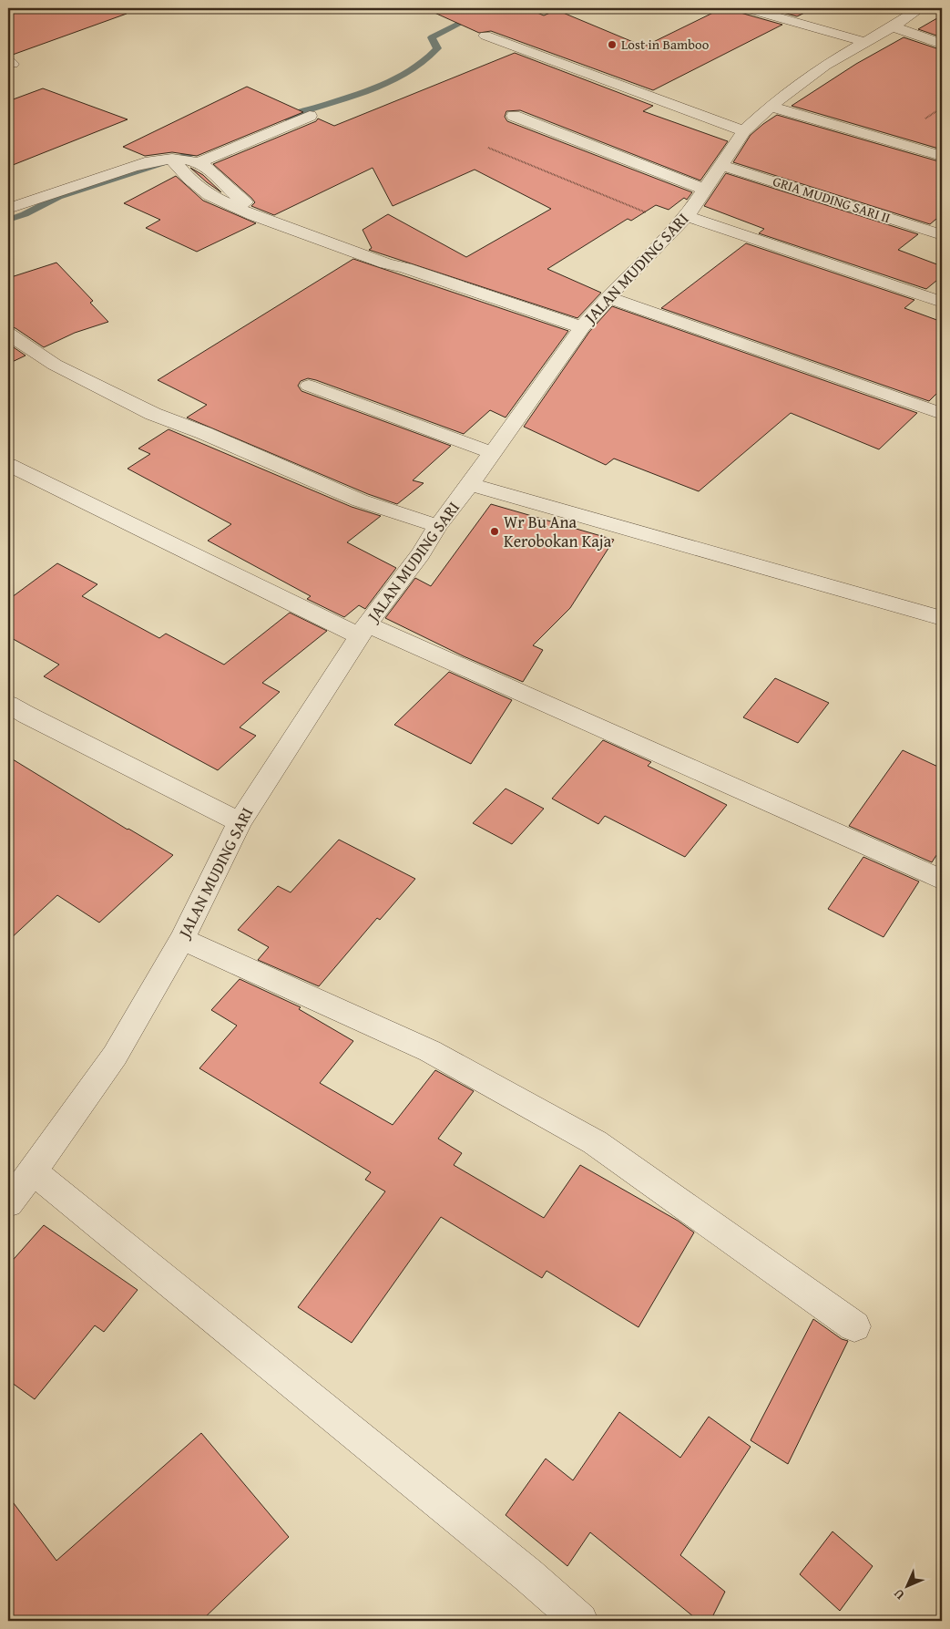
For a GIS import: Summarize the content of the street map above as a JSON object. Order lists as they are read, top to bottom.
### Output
{
  "streets": {
    "street": ["GRIA MUDING SARI II", "JALAN MUDING SARI"]
  },
  "crossings": [
    ["GRIA MUDING SARI II", "JALAN MUDING SARI"]
  ],
  "places": ["Lost in Bamboo", "Wr Bu Ana Kerobokan Kaja"],
  "north": "bottom left"
}
